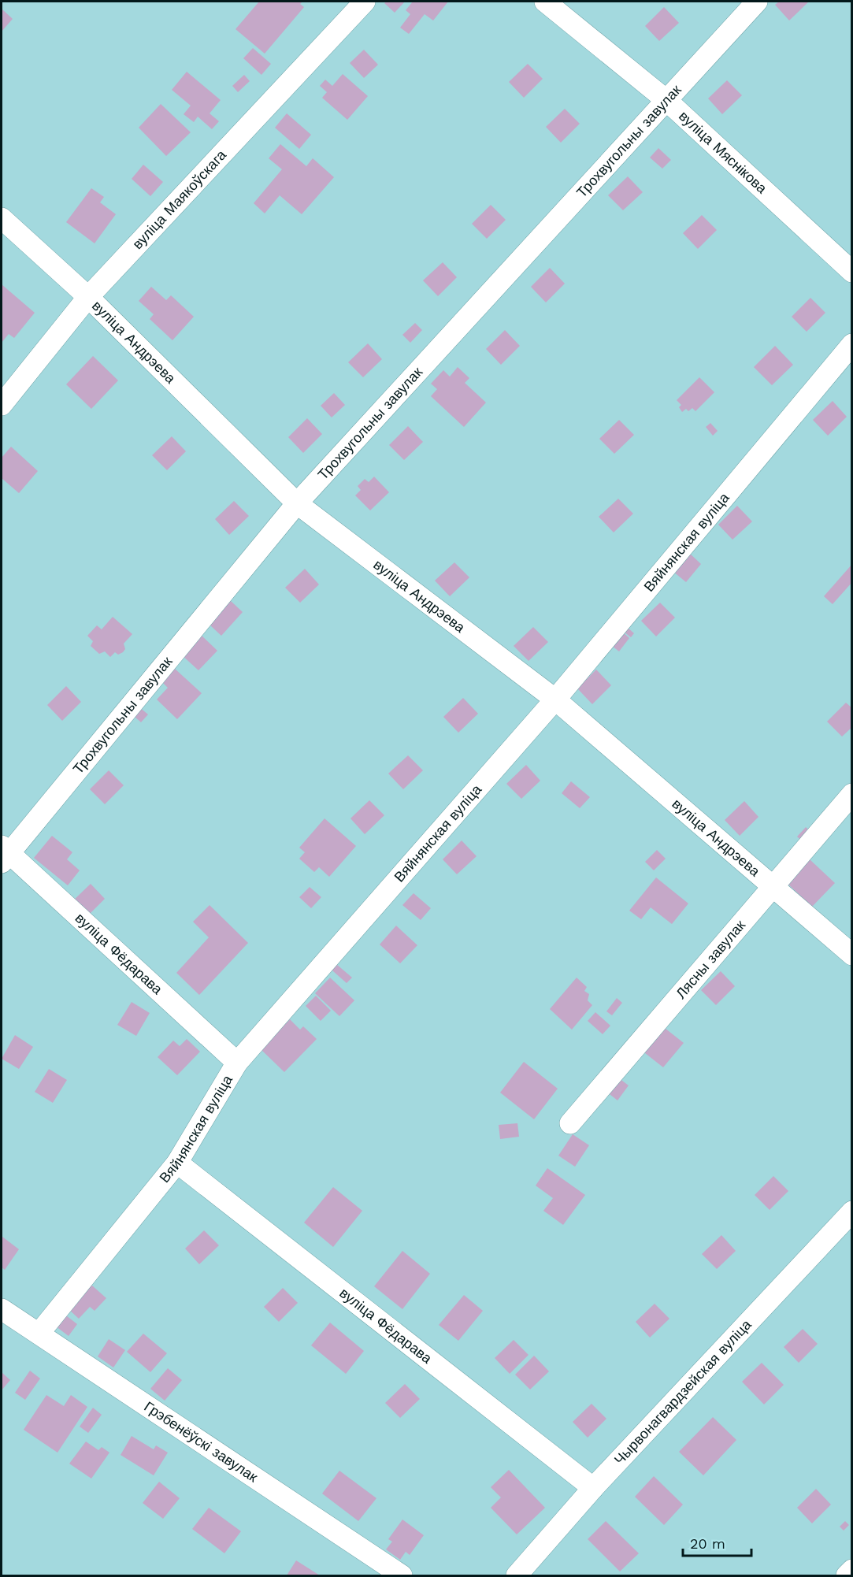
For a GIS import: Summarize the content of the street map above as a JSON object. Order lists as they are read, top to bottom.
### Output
{
  "streets": {
    "street": [
      "Трохвугольны завулак",
      "вуліца Мяснікова",
      "вуліца Маякоўскага",
      "вуліца Андрэева",
      "Вяйнянская вуліца",
      "вуліца Фёдарава",
      "Лясны завулак",
      "Чырвонагвардзейская вуліца",
      "Грэбенёўскі завулак"
    ]
  },
  "crossings": [
    ["Трохвугольны завулак", "вуліца Мяснікова"],
    ["Трохвугольны завулак", "вуліца Андрэева"],
    ["Трохвугольны завулак", "вуліца Фёдарава"],
    ["вуліца Маякоўскага", "вуліца Андрэева"],
    ["вуліца Андрэева", "Вяйнянская вуліца"],
    ["вуліца Андрэева", "Лясны завулак"],
    ["Вяйнянская вуліца", "вуліца Фёдарава"],
    ["Вяйнянская вуліца", "Грэбенёўскі завулак"],
    ["вуліца Фёдарава", "Чырвонагвардзейская вуліца"]
  ],
  "scale_bar": "20 m"
}
